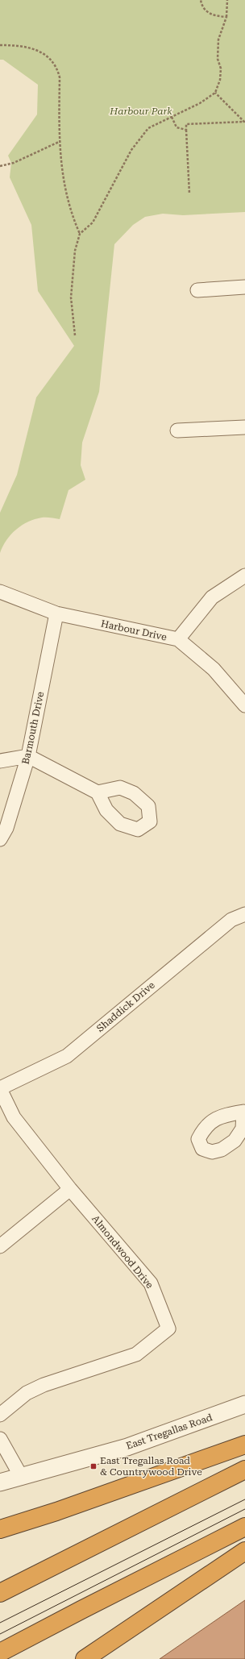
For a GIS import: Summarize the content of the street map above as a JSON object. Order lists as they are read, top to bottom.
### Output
{
  "streets": {
    "street": [
      "Harbour Drive",
      "Barmouth Drive",
      "Shaddick Drive",
      "Almondwood Drive",
      "East Tregallas Road"
    ]
  },
  "crossings": [
    ["Harbour Drive", "Barmouth Drive"],
    ["Shaddick Drive", "Almondwood Drive"]
  ],
  "parks": ["Harbour Park"],
  "places": {
    "transit": ["East Tregallas Road & Countrywood Drive"]
  }
}
